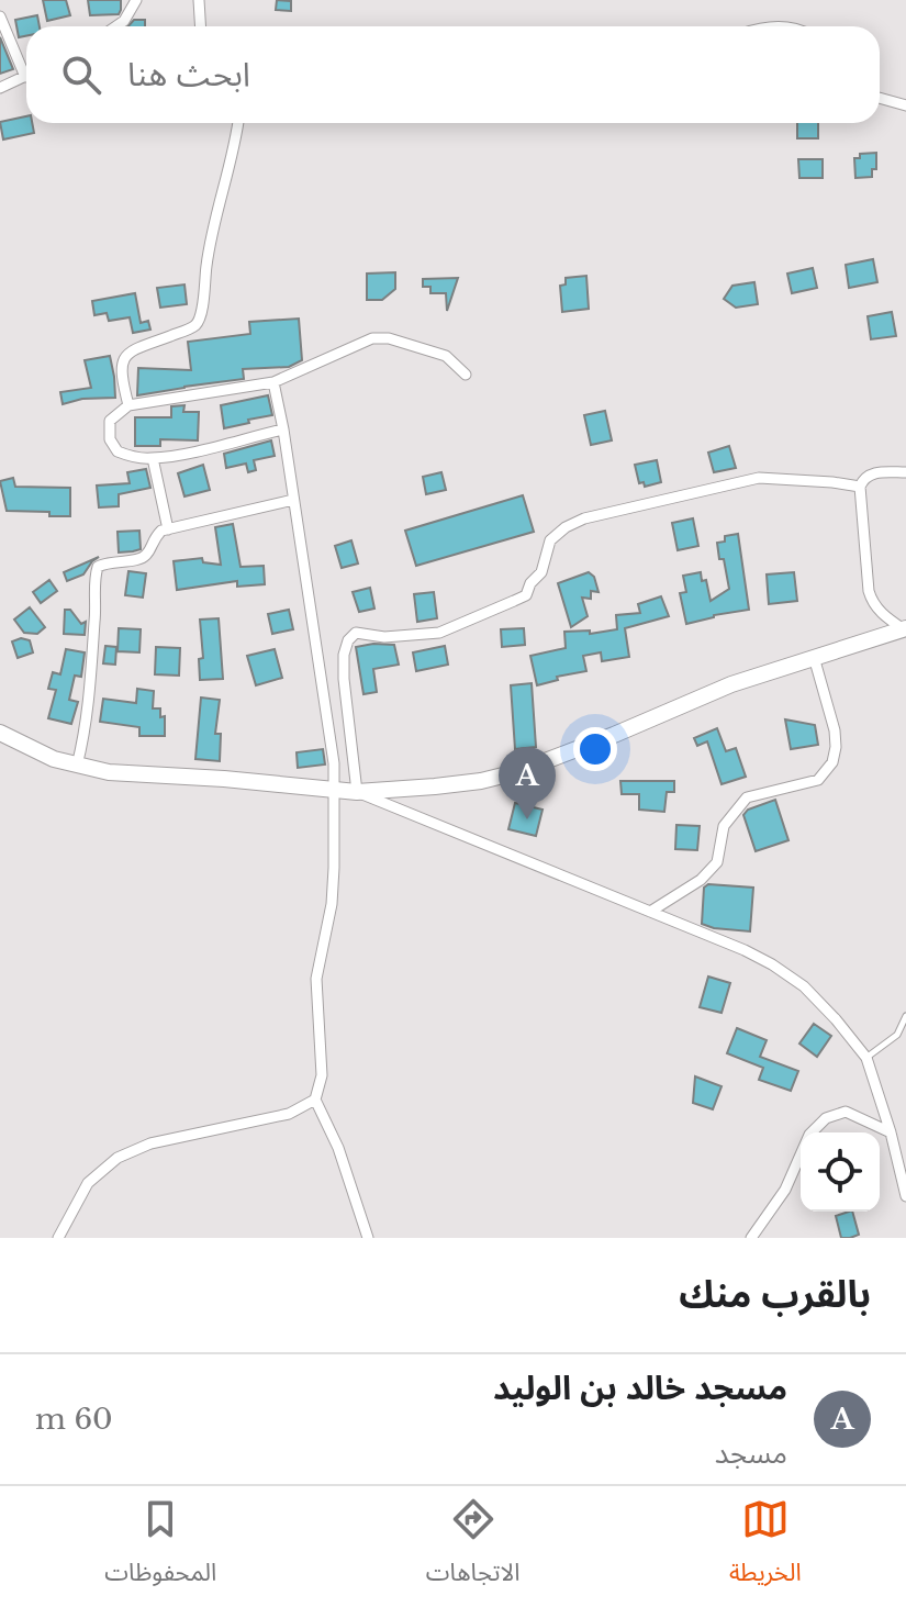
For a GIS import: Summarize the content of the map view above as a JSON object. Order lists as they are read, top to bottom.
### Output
{
  "page": {
    "search": "ابحث هنا",
    "pins": "A",
    "heading": "بالقرب منك",
    "list": [
      {
        "mark": "A",
        "name": "مسجد خالد بن الوليد",
        "note": "مسجد",
        "value": "60 m"
      }
    ],
    "nav": ["الخريطة", "الاتجاهات", "المحفوظات"]
  }
}
